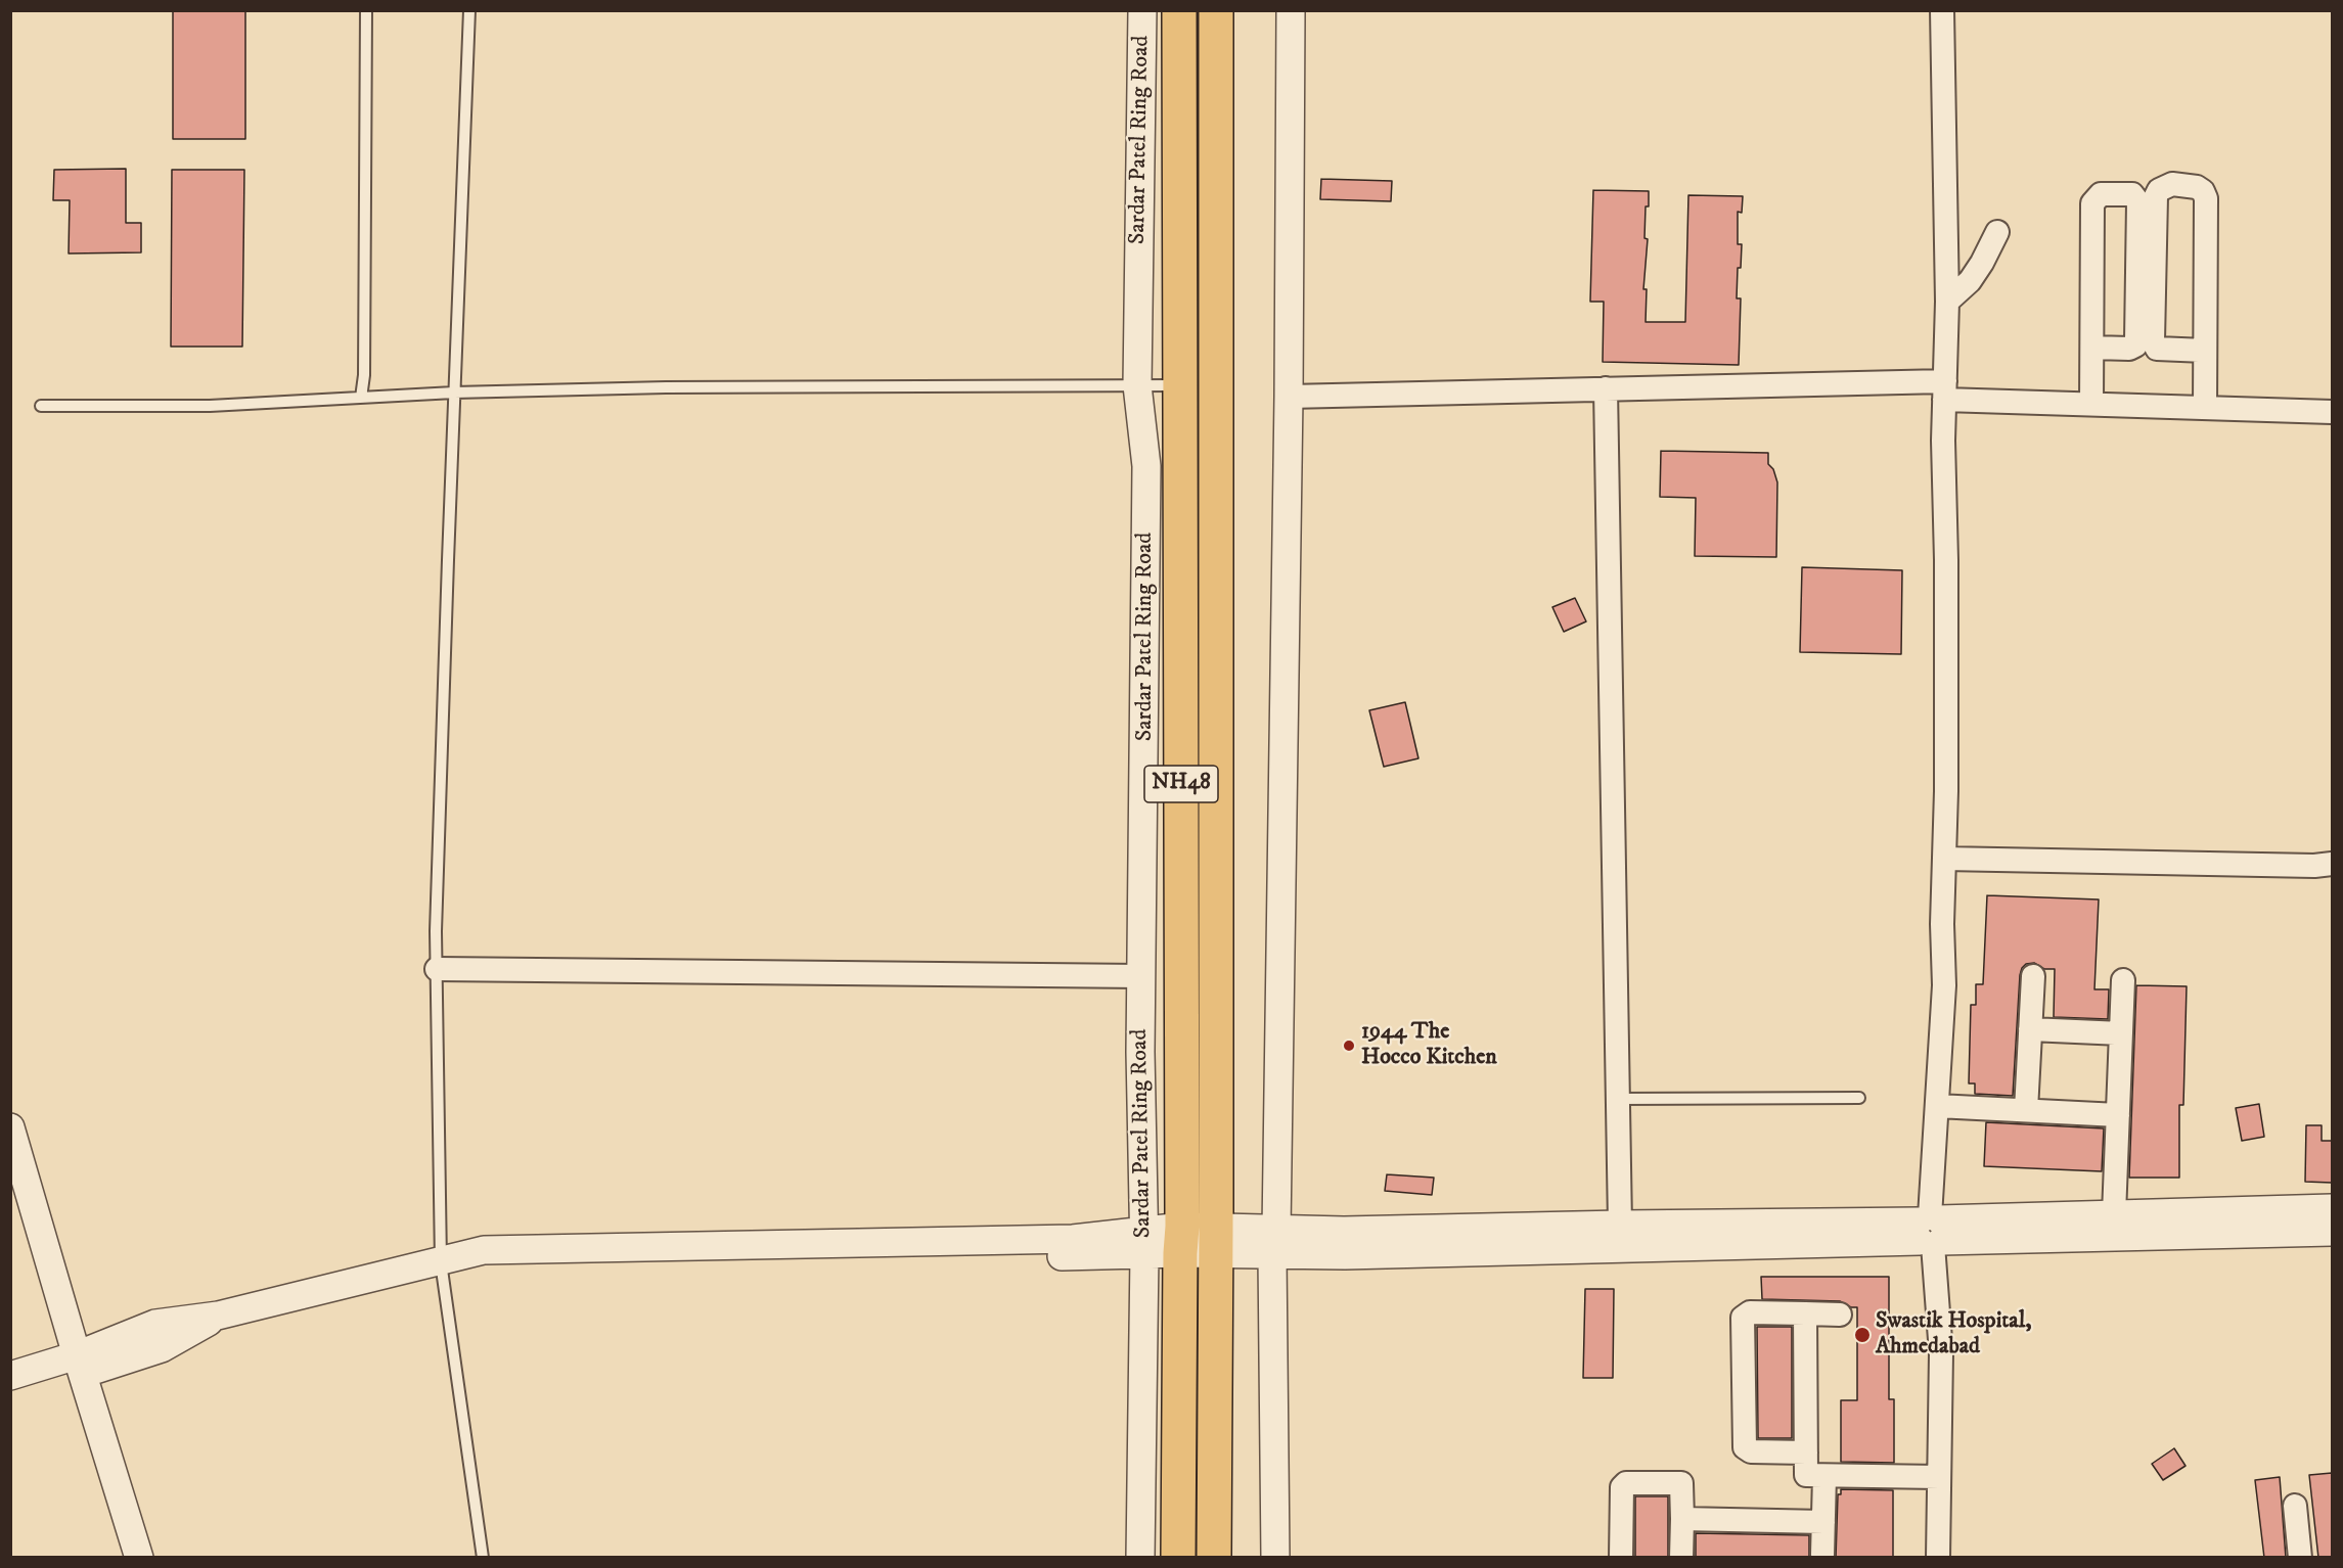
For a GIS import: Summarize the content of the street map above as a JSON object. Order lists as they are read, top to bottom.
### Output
{
  "streets": {
    "highway": ["Sardar Patel Ring Road", "NH48"]
  },
  "places": ["1944 The Hocco Kitchen", "Swastik Hospital, Ahmedabad"]
}
